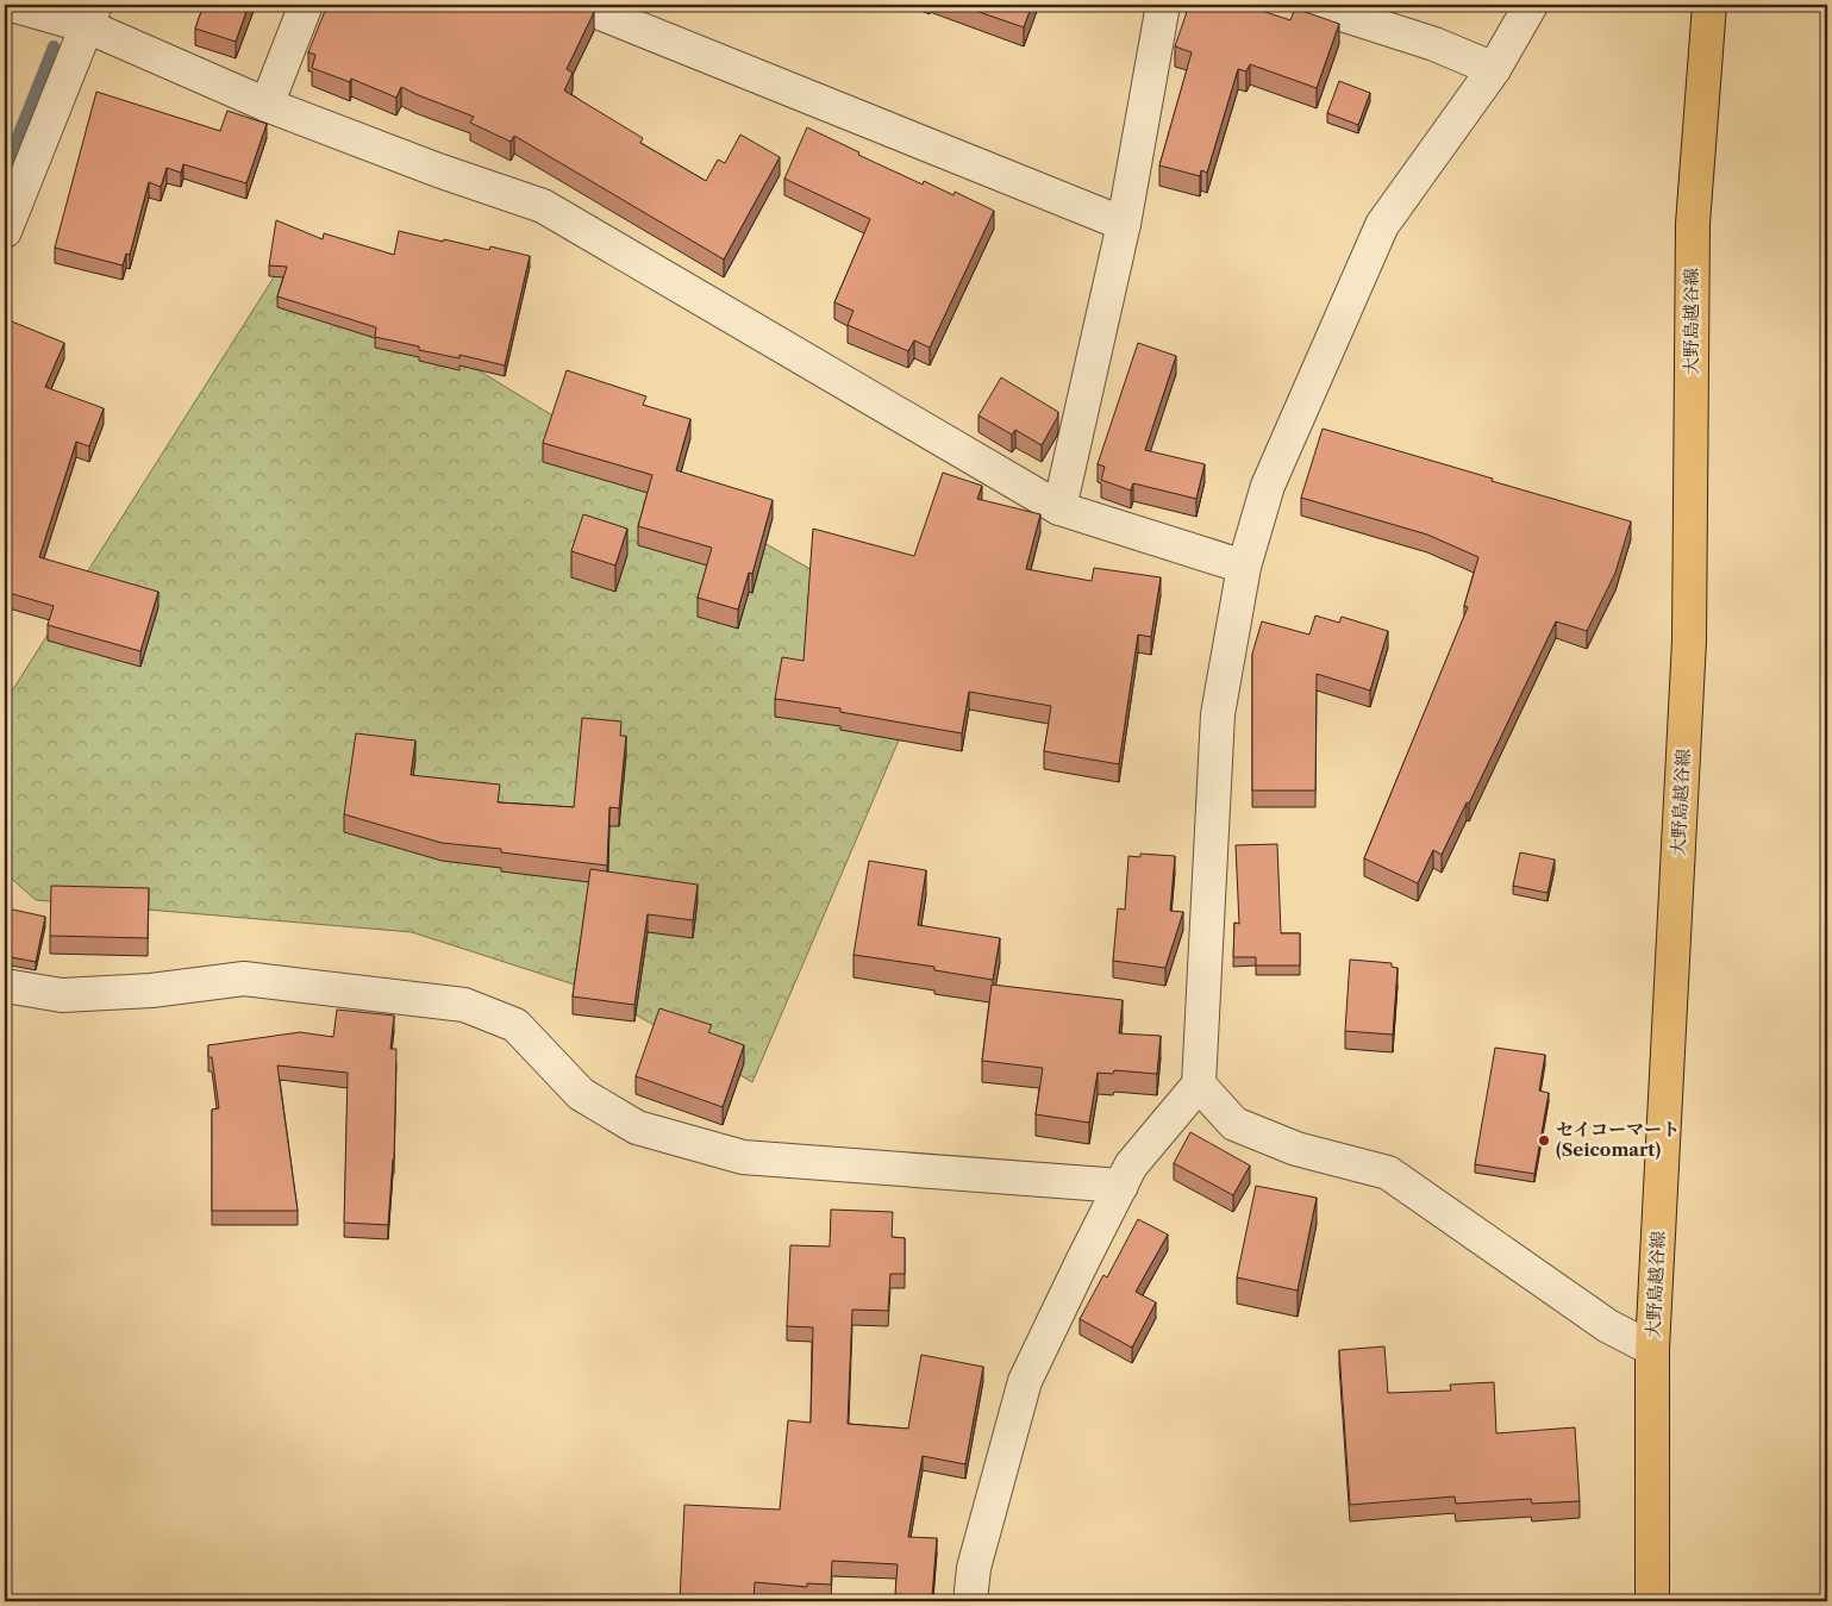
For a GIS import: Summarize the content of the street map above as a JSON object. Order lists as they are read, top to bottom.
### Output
{
  "streets": {
    "main road": ["大野島越谷線"]
  },
  "places": ["セイコーマート (Seicomart)"]
}
